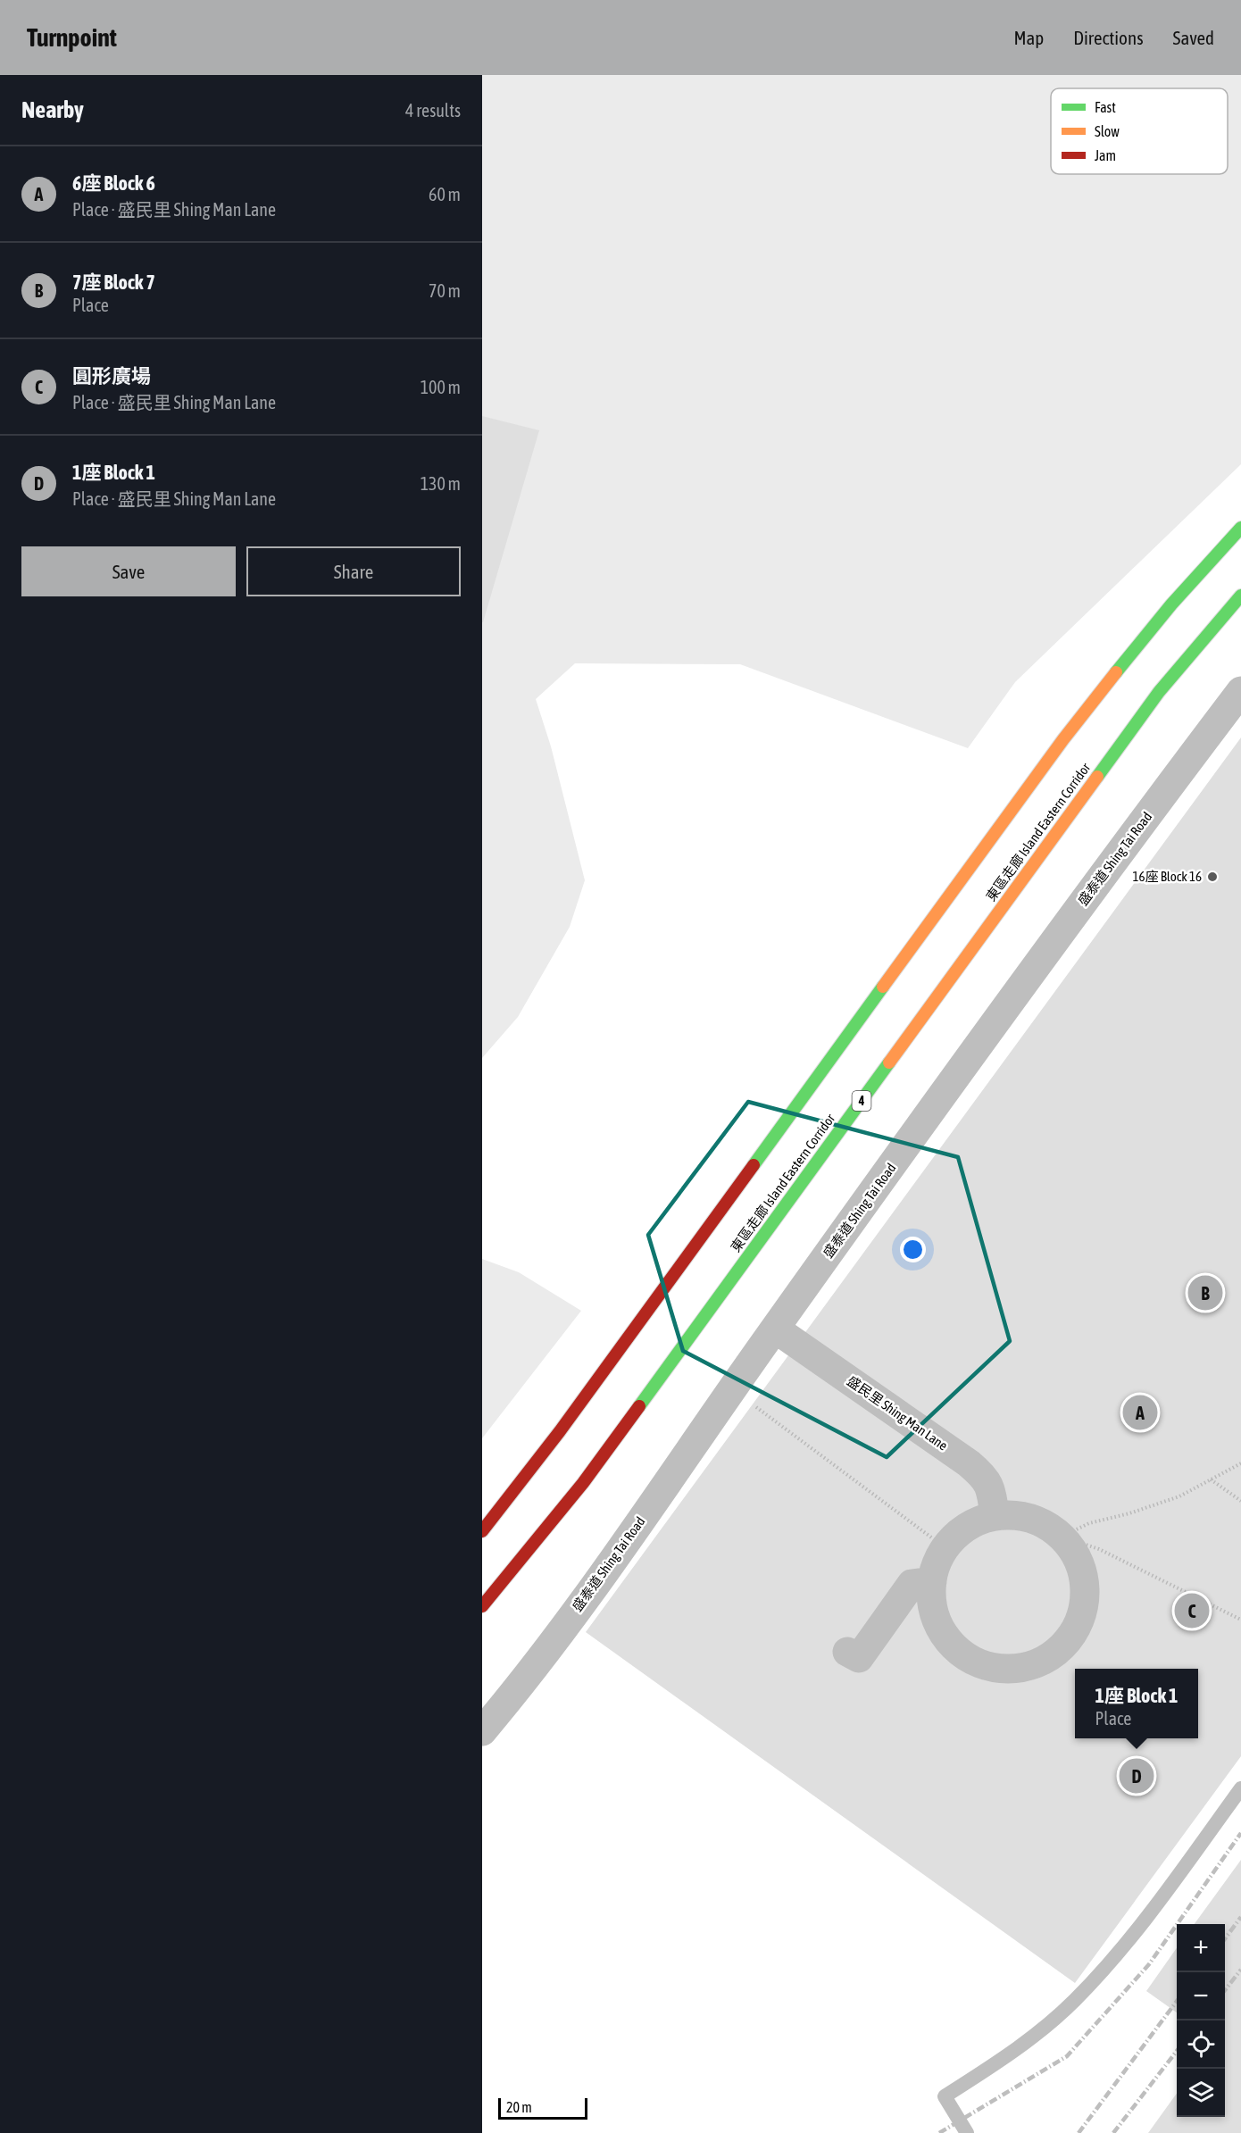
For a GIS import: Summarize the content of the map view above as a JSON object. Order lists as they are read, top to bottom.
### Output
{
  "streets": {
    "highway": ["東區走廊 Island Eastern Corridor", "4"],
    "street": ["盛泰道 Shing Tai Road", "盛民里 Shing Man Lane"]
  },
  "crossings": [
    ["盛泰道 Shing Tai Road", "盛民里 Shing Man Lane"]
  ],
  "places": ["16座 Block 16"],
  "legend": ["Fast", "Slow", "Jam"],
  "scale_bar": "20 m",
  "page": {
    "header": "Turnpoint",
    "nav": ["Map", "Directions", "Saved"],
    "heading": ["Nearby", "4 results"],
    "list": [
      {
        "mark": "A",
        "name": "6座 Block 6",
        "note": "Place · 盛民里 Shing Man Lane",
        "value": "60 m"
      },
      {
        "mark": "B",
        "name": "7座 Block 7",
        "note": "Place",
        "value": "70 m"
      },
      {
        "mark": "C",
        "name": "圓形廣場",
        "note": "Place · 盛民里 Shing Man Lane",
        "value": "100 m"
      },
      {
        "mark": "D",
        "name": "1座 Block 1",
        "note": "Place · 盛民里 Shing Man Lane",
        "value": "130 m"
      }
    ],
    "buttons": ["Save", "Share"],
    "pins": [
      "B",
      "A",
      "C",
      "D"
    ],
    "popup": ["1座 Block 1", "Place"],
    "map_buttons": ["+", "−"],
    "scale": "20 m"
  }
}
